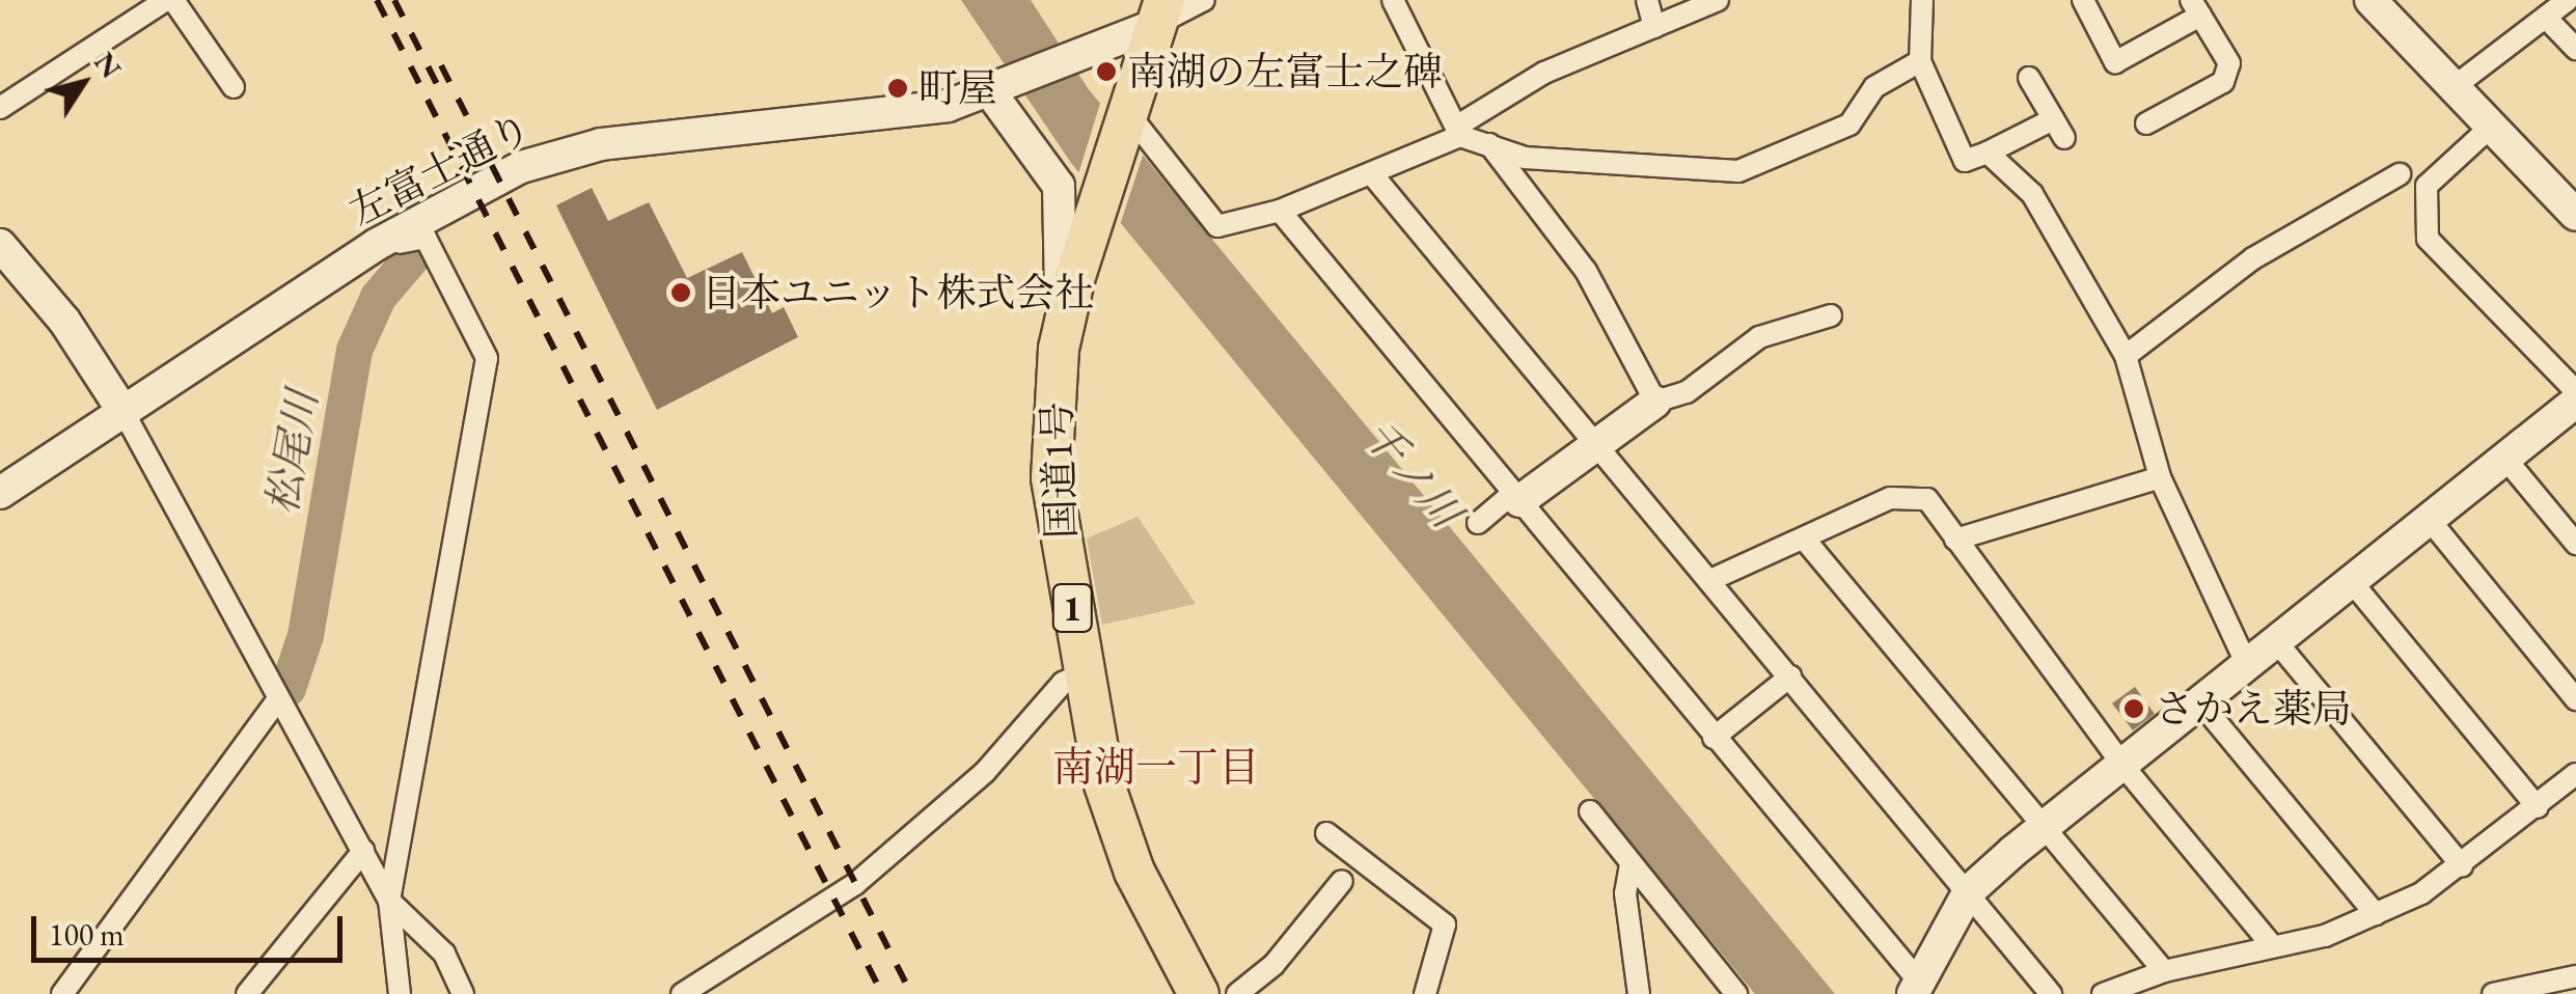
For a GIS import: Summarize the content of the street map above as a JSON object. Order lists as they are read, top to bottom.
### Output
{
  "streets": {
    "highway": ["国道1号", "1"],
    "street": ["左富士通り"]
  },
  "crossings": [
    ["左富士通り", "国道1号"]
  ],
  "districts": ["南湖一丁目"],
  "water": ["松尾川", "千ノ川"],
  "places": [
    "南湖の左富士之碑",
    "町屋",
    "日本ユニット株式会社",
    "さかえ薬局"
  ],
  "scale_bar": "100 m",
  "north": "top right"
}
